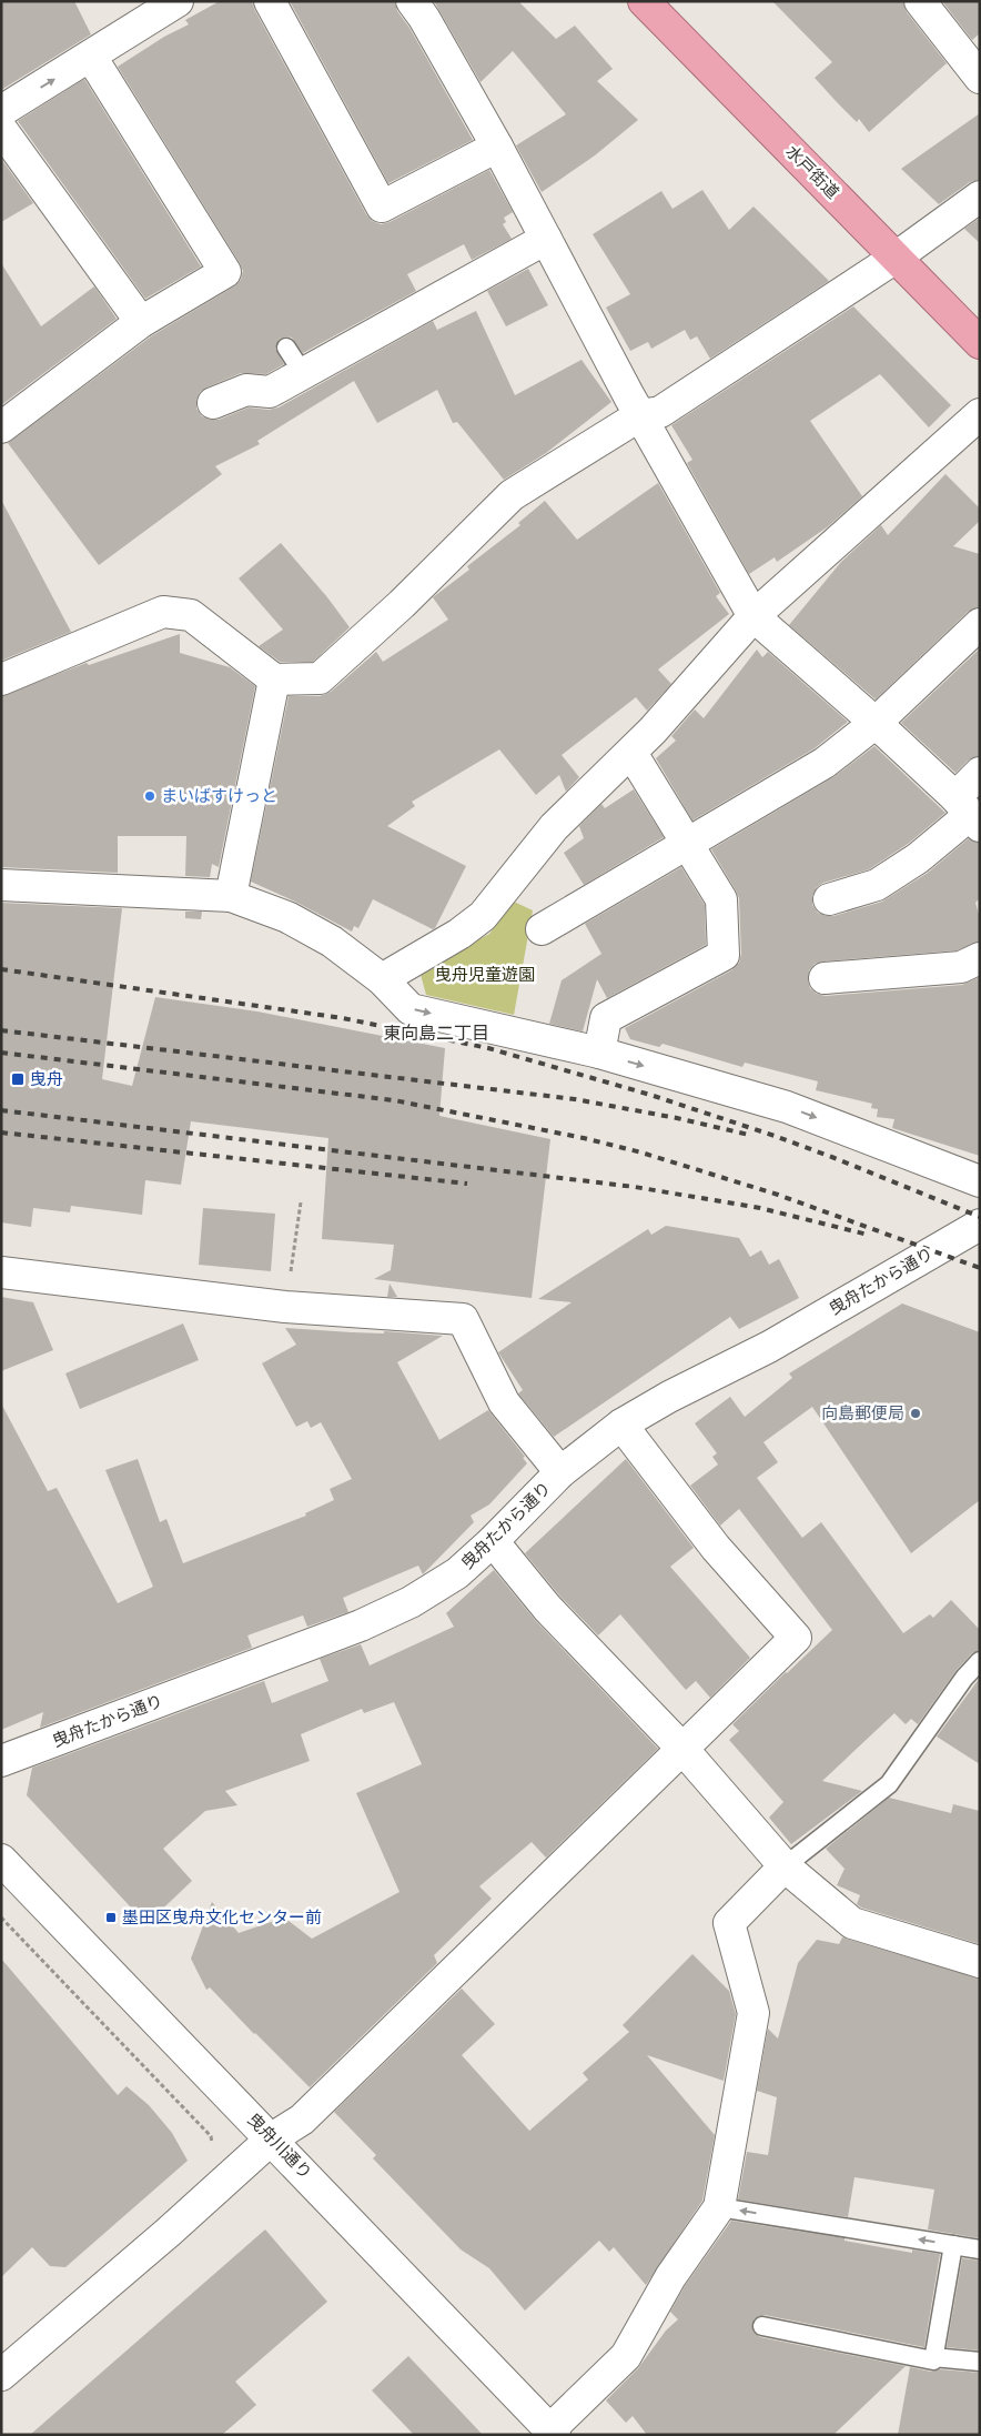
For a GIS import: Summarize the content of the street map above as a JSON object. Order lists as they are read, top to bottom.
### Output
{
  "streets": {
    "highway": ["水戸街道"],
    "street": ["曳舟たから通り", "曳舟川通り"]
  },
  "districts": ["東向島二丁目"],
  "parks": ["曳舟児童遊園"],
  "places": {
    "other": ["まいばすけっと", "向島郵便局"],
    "transit": ["曳舟", "墨田区曳舟文化センター前"]
  }
}
